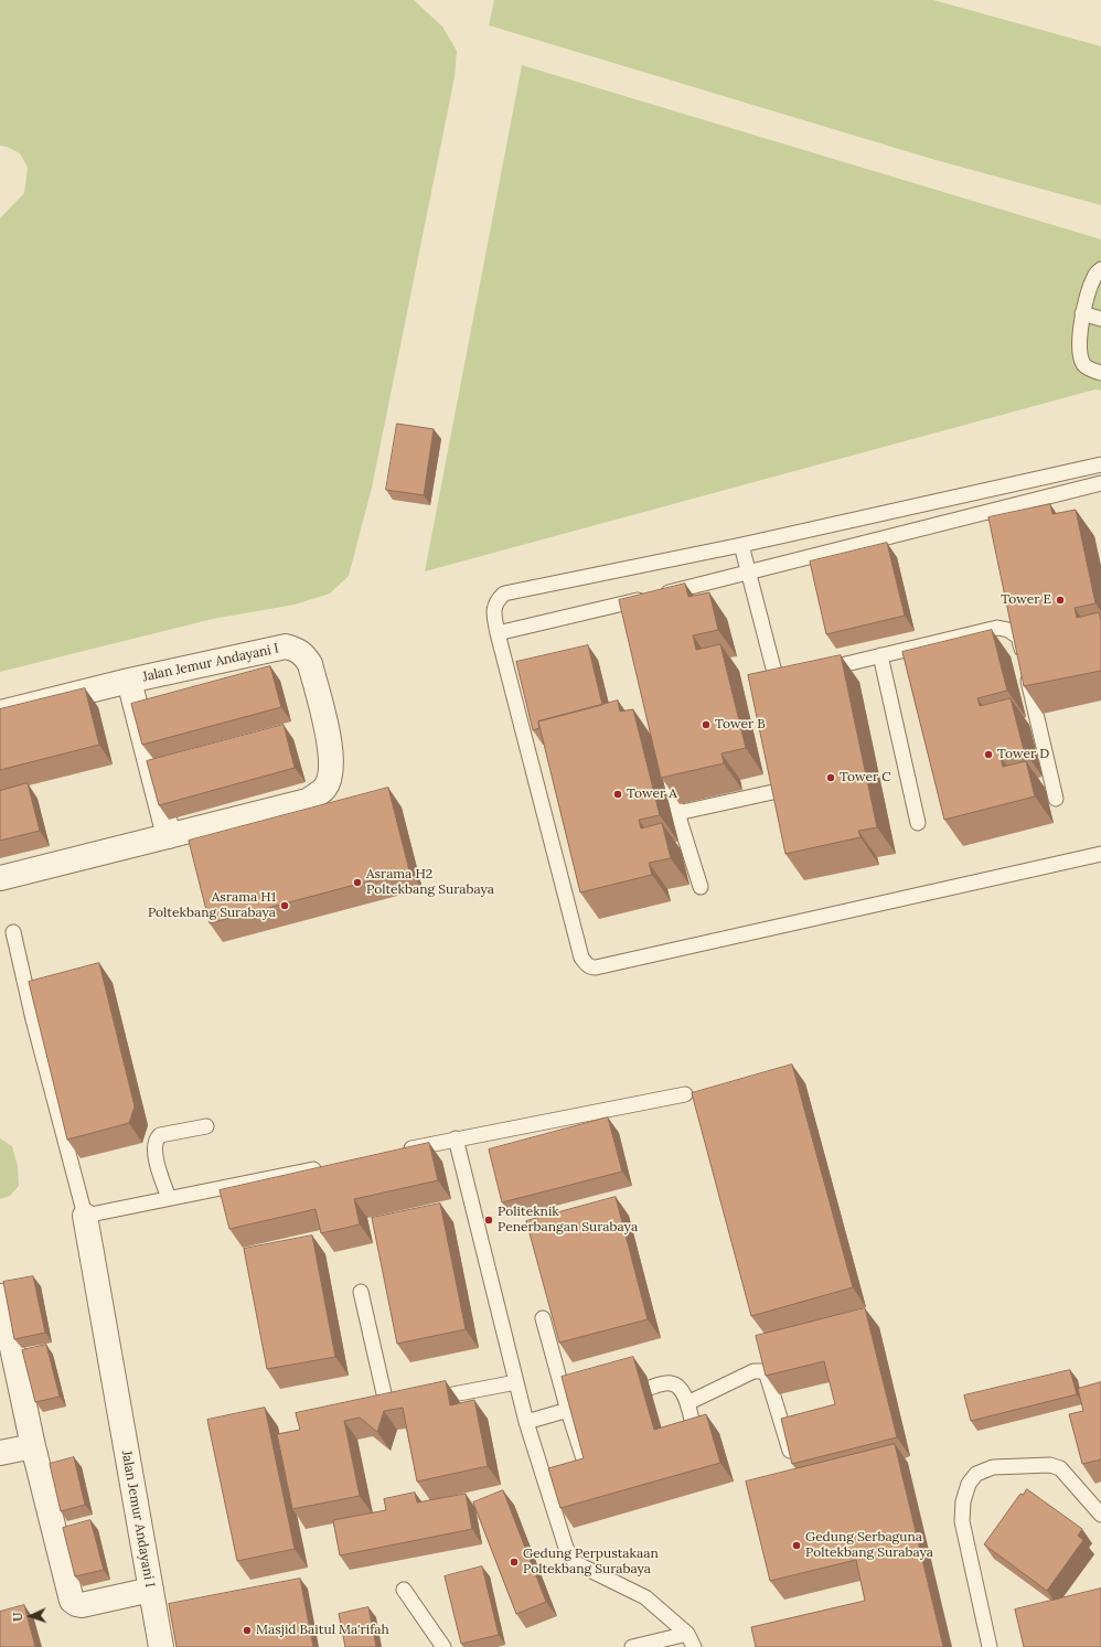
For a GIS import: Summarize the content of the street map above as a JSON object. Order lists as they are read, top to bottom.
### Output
{
  "streets": {
    "street": ["Jalan Jemur Andayani I"]
  },
  "places": [
    "Tower E",
    "Tower B",
    "Tower D",
    "Tower C",
    "Tower A",
    "Asrama H2 Poltekbang Surabaya",
    "Asrama H1 Poltekbang Surabaya",
    "Politeknik Penerbangan Surabaya",
    "Gedung Serbaguna Poltekbang Surabaya",
    "Gedung Perpustakaan Poltekbang Surabaya",
    "Masjid Baitul Ma'rifah"
  ],
  "north": "left"
}
